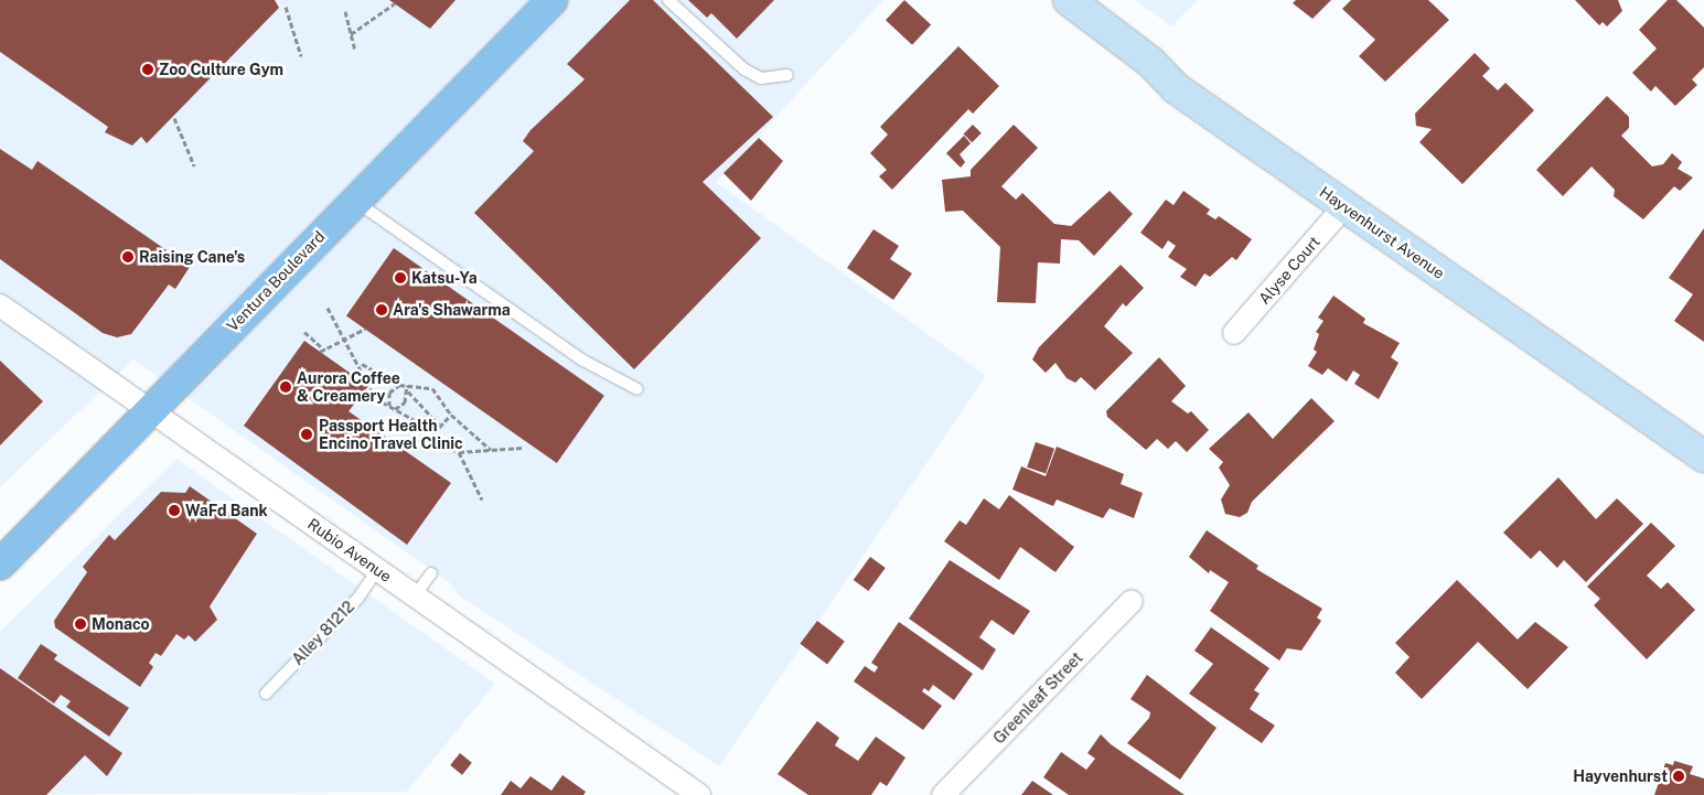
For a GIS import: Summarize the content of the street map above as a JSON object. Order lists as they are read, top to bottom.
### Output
{
  "streets": {
    "main road": ["Hayvenhurst Avenue", "Ventura Boulevard"],
    "street": ["Alyse Court", "Rubio Avenue", "Greenleaf Street"],
    "lane": ["Alley 81212"]
  },
  "crossings": [
    ["Hayvenhurst Avenue", "Alyse Court"],
    ["Ventura Boulevard", "Rubio Avenue"],
    ["Rubio Avenue", "Alley 81212"]
  ],
  "places": [
    "Zoo Culture Gym",
    "Raising Cane's",
    "Katsu-Ya",
    "Ara's Shawarma",
    "Aurora Coffee & Creamery",
    "Passport Health Encino Travel Clinic",
    "WaFd Bank",
    "Monaco",
    "Hayvenhurst"
  ]
}
